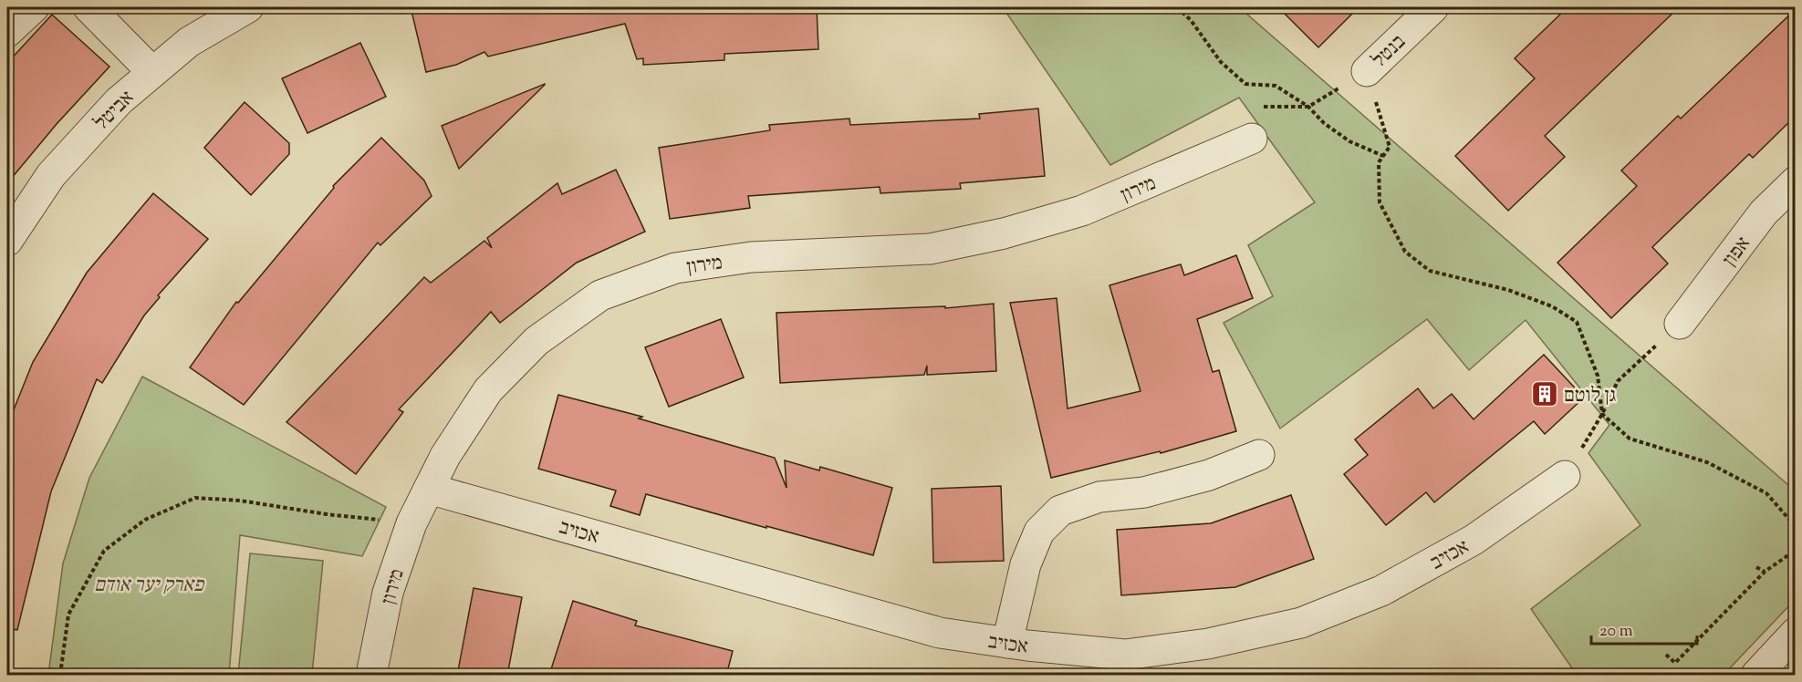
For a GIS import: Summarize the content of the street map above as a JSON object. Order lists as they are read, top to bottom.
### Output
{
  "streets": {
    "street": [
      "בנטל",
      "אביטל",
      "מירון",
      "אפון",
      "אכזיב"
    ]
  },
  "crossings": [
    ["מירון", "אכזיב"]
  ],
  "parks": ["פארק יער אודם"],
  "places": {
    "building": ["גן לוטם"]
  },
  "scale_bar": "20 m"
}
